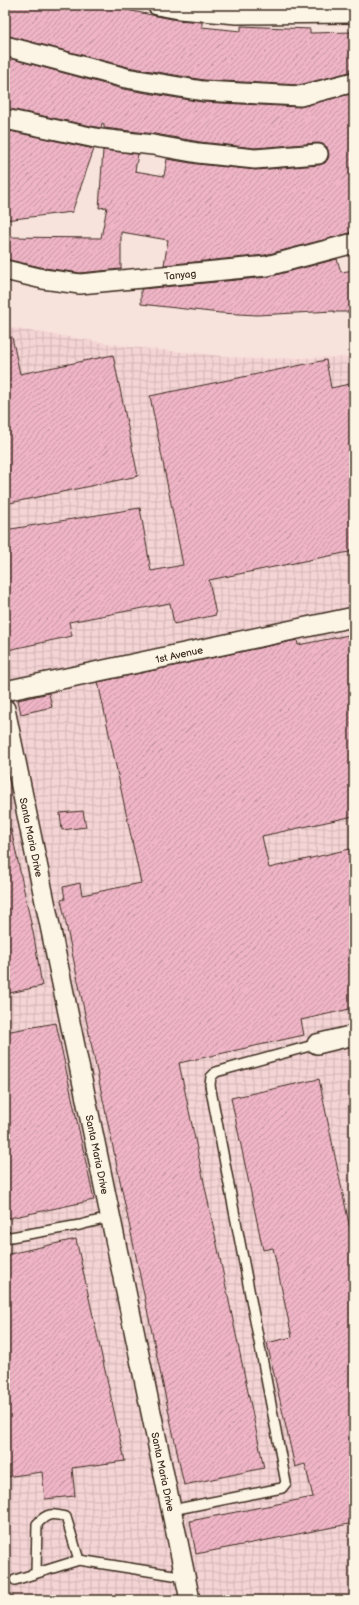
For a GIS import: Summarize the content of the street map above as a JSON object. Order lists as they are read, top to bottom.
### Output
{
  "streets": {
    "street": ["Tanyag", "1st Avenue", "Santa Maria Drive"]
  }
}
